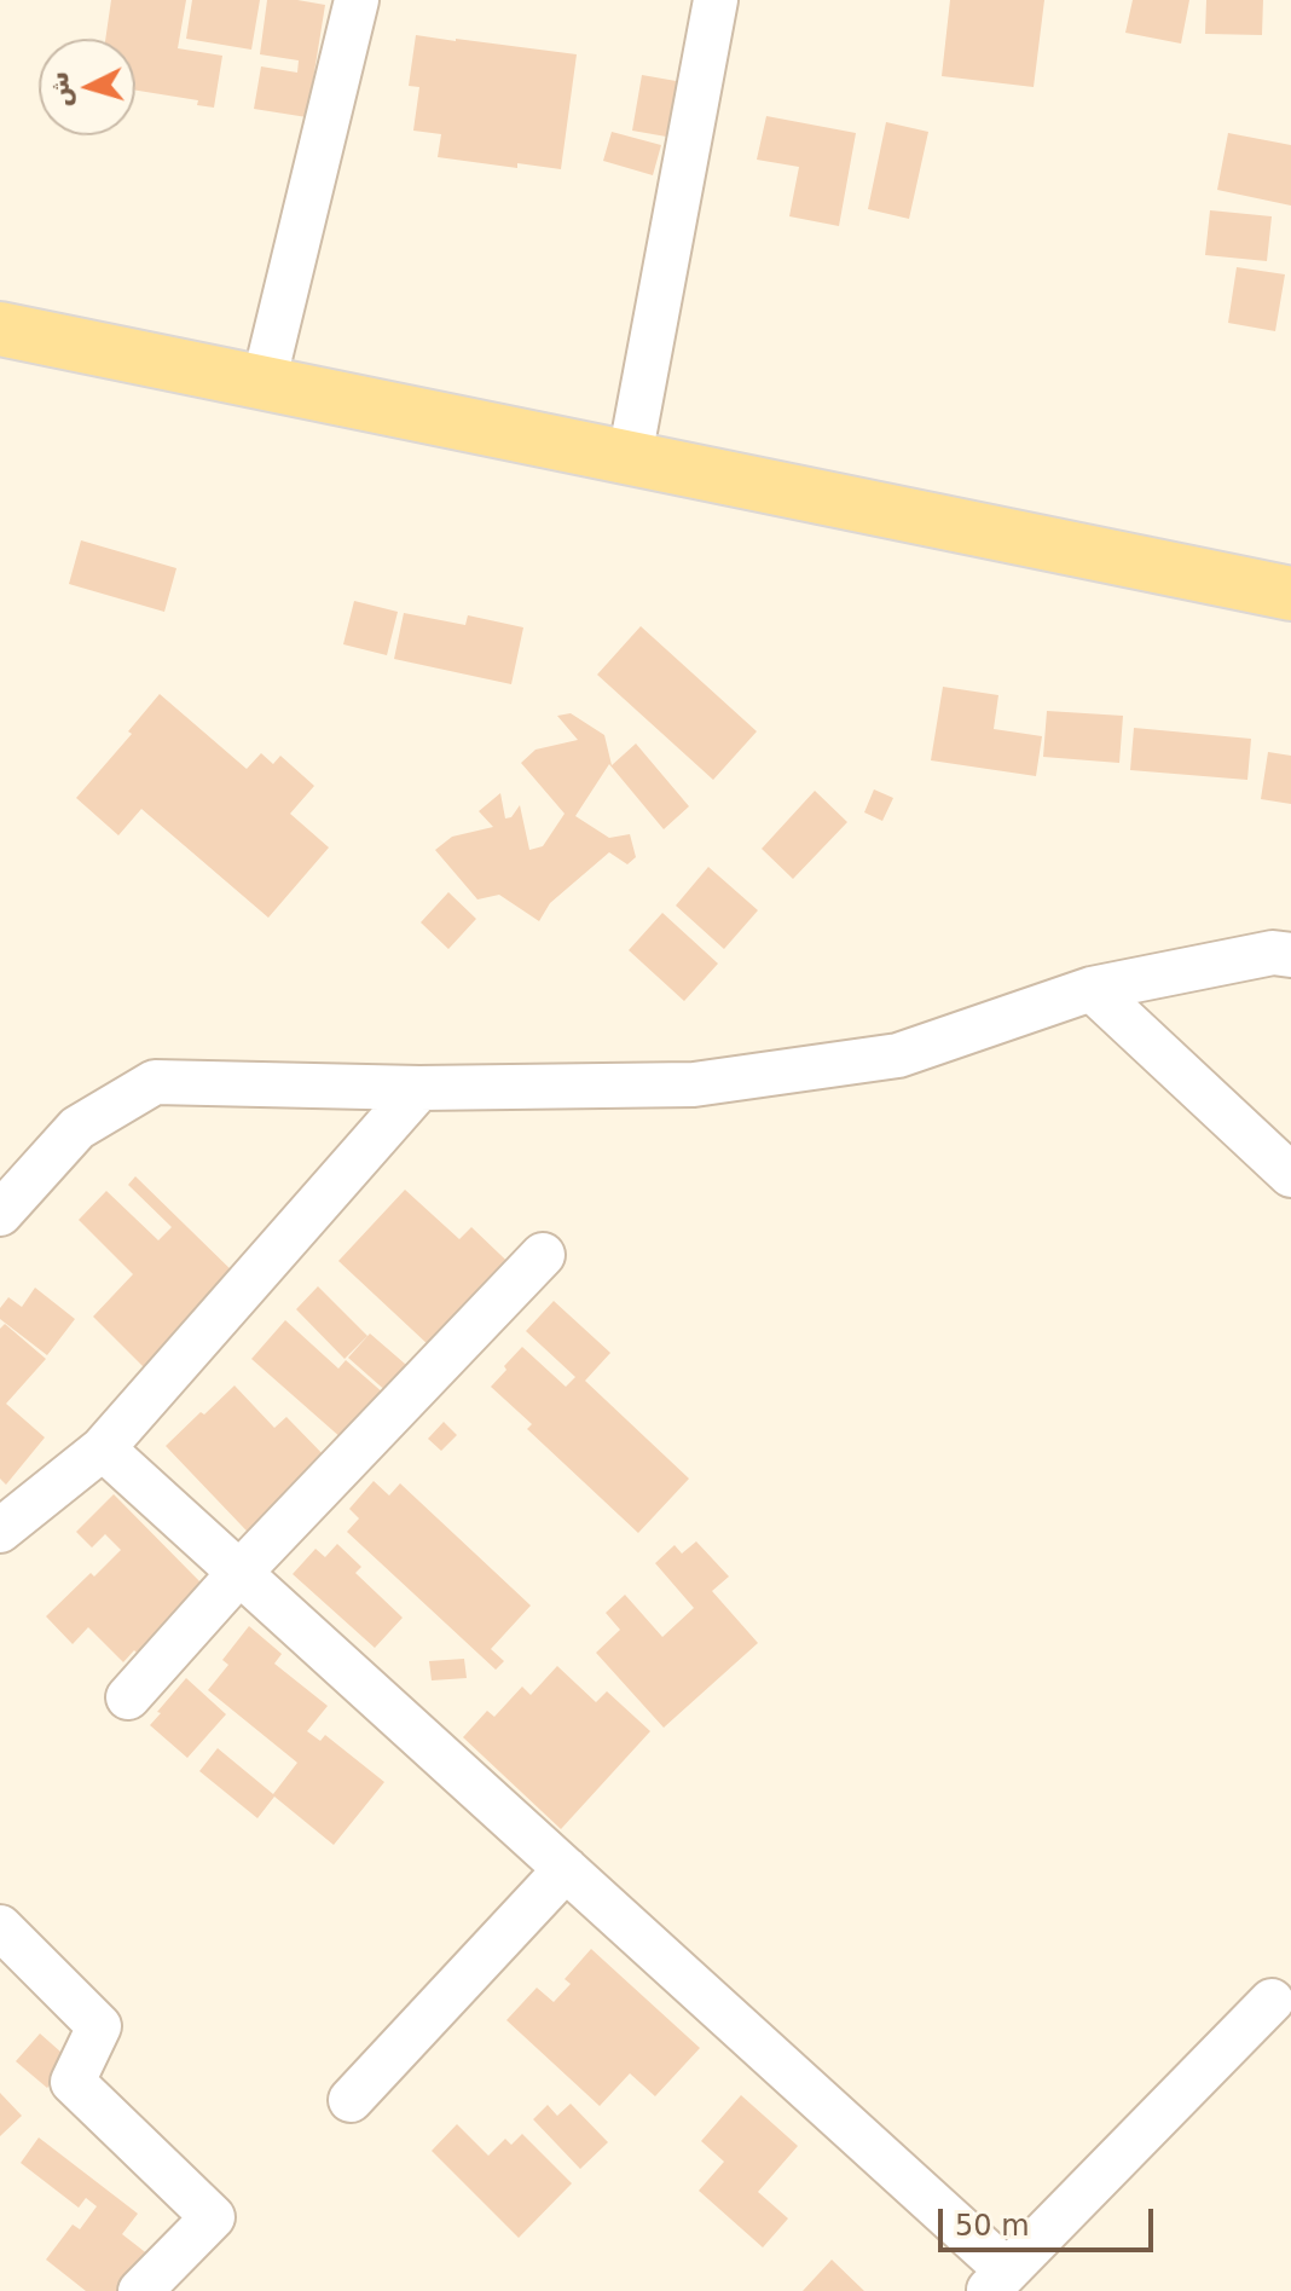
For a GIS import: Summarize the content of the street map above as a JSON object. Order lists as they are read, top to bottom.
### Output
{
  "scale_bar": "50 m",
  "north": "left"
}
